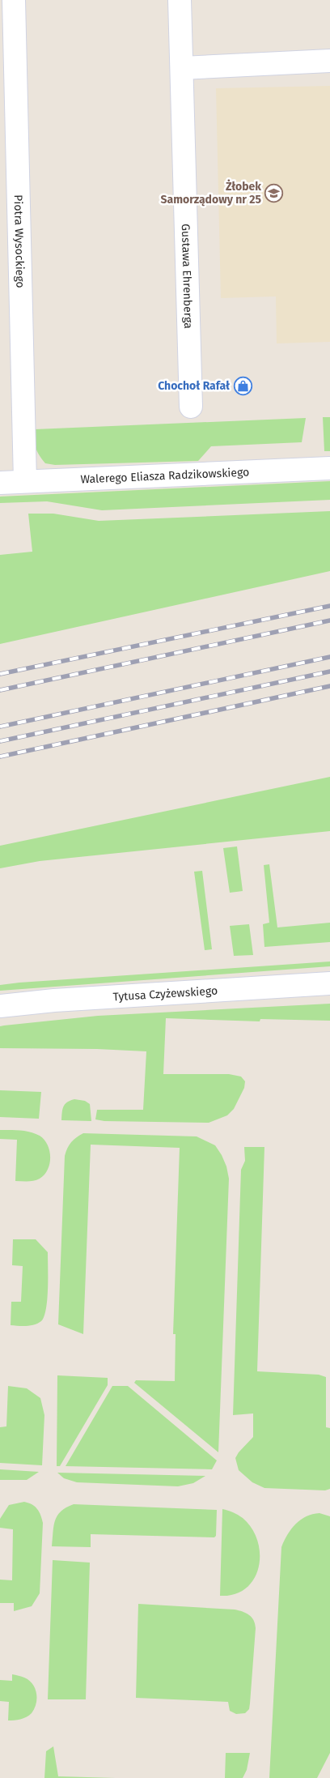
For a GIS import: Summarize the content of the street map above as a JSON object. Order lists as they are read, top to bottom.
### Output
{
  "streets": {
    "street": [
      "Piotra Wysockiego",
      "Gustawa Ehrenberga",
      "Walerego Eliasza Radzikowskiego",
      "Tytusa Czyżewskiego"
    ]
  },
  "crossings": [
    ["Piotra Wysockiego", "Walerego Eliasza Radzikowskiego"]
  ],
  "places": {
    "school or university": ["Żłobek Samorządowy nr 25"],
    "shop": ["Chochoł Rafał"]
  }
}
